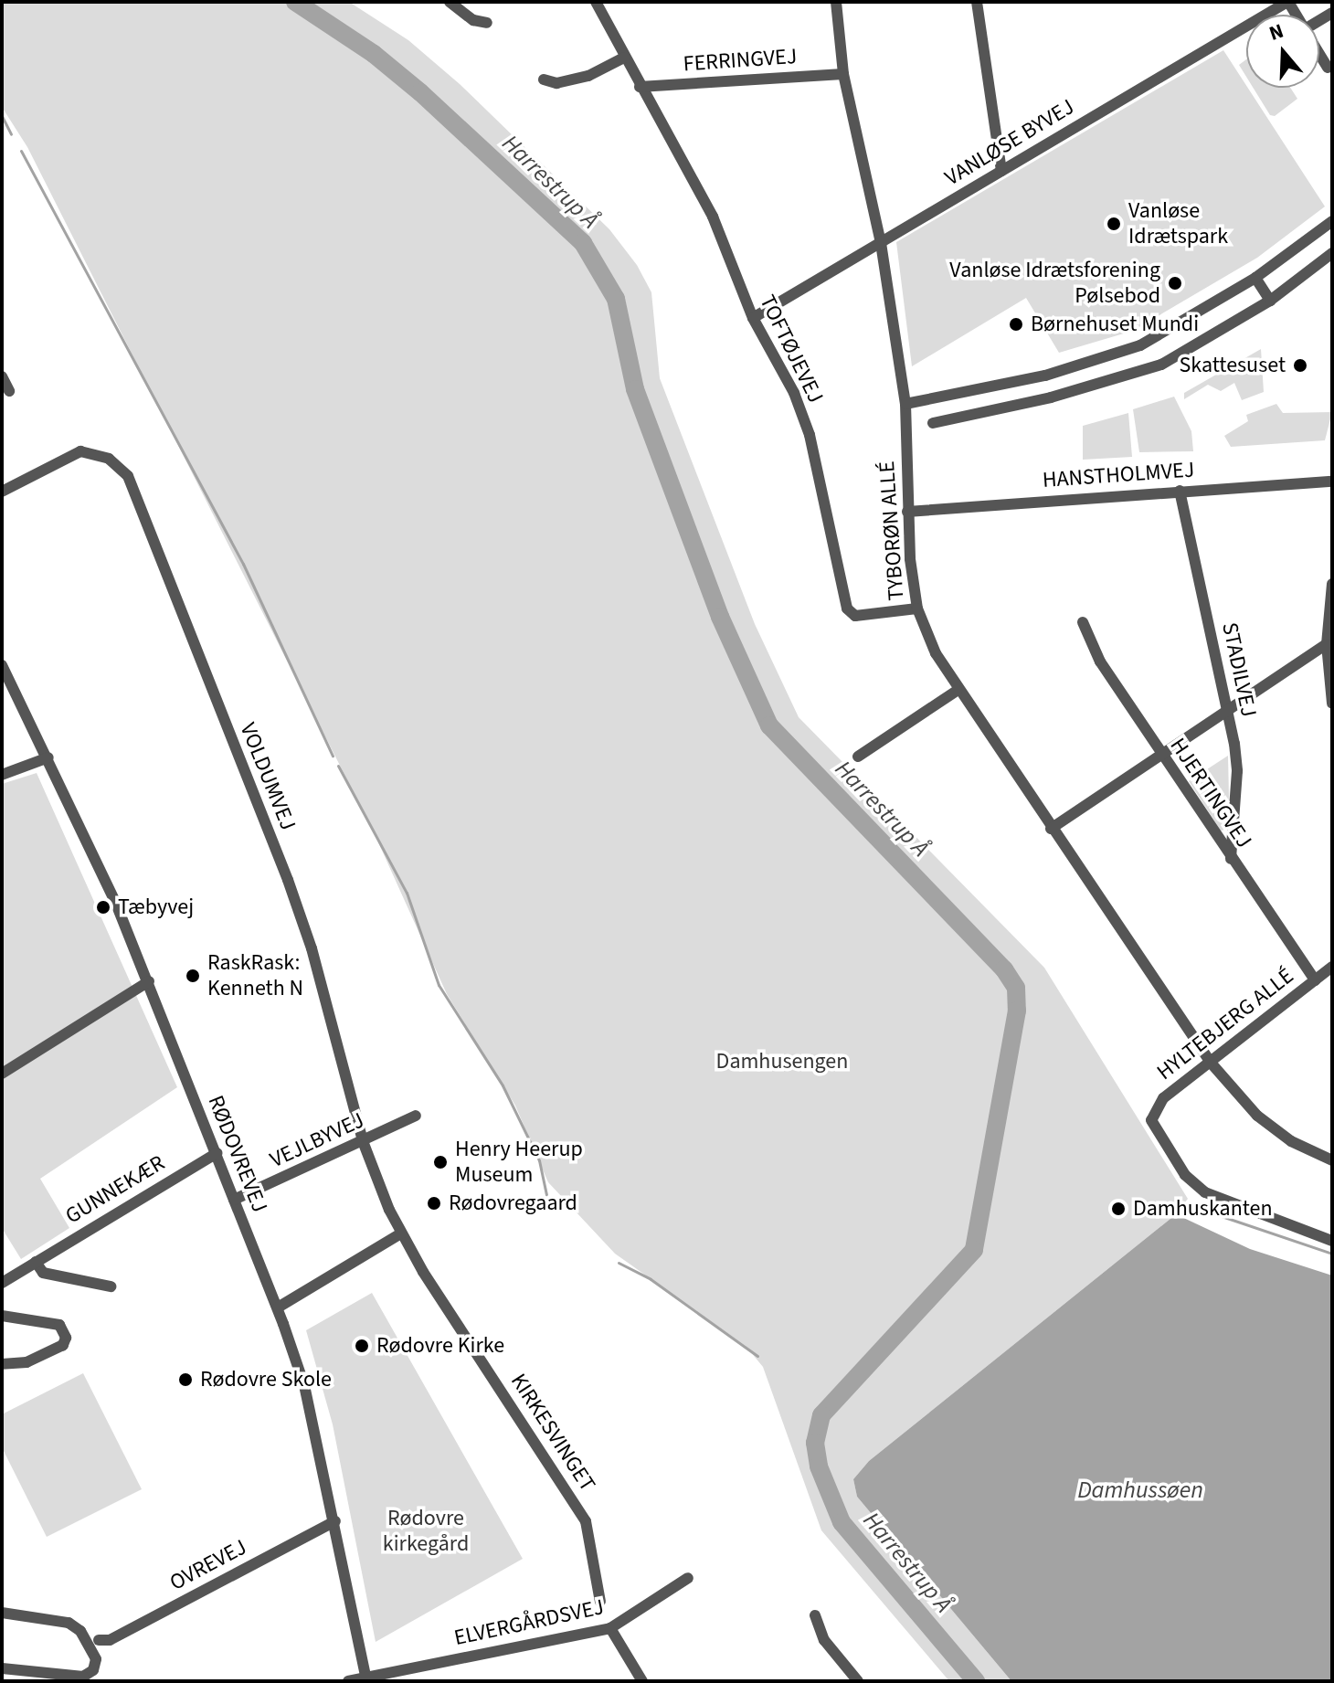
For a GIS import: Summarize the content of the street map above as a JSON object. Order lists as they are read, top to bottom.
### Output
{
  "streets": {
    "street": [
      "FERRINGVEJ",
      "VANLØSE BYVEJ",
      "TOFTØJEVEJ",
      "HANSTHOLMVEJ",
      "TYBORØN ALLÉ",
      "STADILVEJ",
      "VOLDUMVEJ",
      "HJERTINGVEJ",
      "HYLTEBJERG ALLÉ",
      "VEJLBYVEJ",
      "RØDOVREVEJ",
      "GUNNEKÆR",
      "KIRKESVINGET",
      "OVREVEJ",
      "ELVERGÅRDSVEJ"
    ]
  },
  "crossings": [
    ["FERRINGVEJ", "TOFTØJEVEJ"],
    ["FERRINGVEJ", "TYBORØN ALLÉ"],
    ["VANLØSE BYVEJ", "TOFTØJEVEJ"],
    ["VANLØSE BYVEJ", "TYBORØN ALLÉ"],
    ["TOFTØJEVEJ", "TYBORØN ALLÉ"],
    ["HANSTHOLMVEJ", "TYBORØN ALLÉ"],
    ["HANSTHOLMVEJ", "STADILVEJ"],
    ["TYBORØN ALLÉ", "HYLTEBJERG ALLÉ"],
    ["STADILVEJ", "HJERTINGVEJ"],
    ["VOLDUMVEJ", "VEJLBYVEJ"],
    ["VOLDUMVEJ", "KIRKESVINGET"],
    ["HJERTINGVEJ", "HYLTEBJERG ALLÉ"],
    ["VEJLBYVEJ", "RØDOVREVEJ"],
    ["RØDOVREVEJ", "GUNNEKÆR"],
    ["RØDOVREVEJ", "OVREVEJ"],
    ["RØDOVREVEJ", "ELVERGÅRDSVEJ"]
  ],
  "water": ["Harrestrup Å", "Damhussøen"],
  "parks": ["Damhusengen", "Rødovre kirkegård"],
  "places": [
    "Vanløse Idrætspark",
    "Vanløse Idrætsforening Pølsebod",
    "Børnehuset Mundi",
    "Skattesuset",
    "Tæbyvej",
    "RaskRask: Kenneth N",
    "Henry Heerup Museum",
    "Rødovregaard",
    "Damhuskanten",
    "Rødovre Kirke",
    "Rødovre Skole"
  ],
  "north": "top"
}
